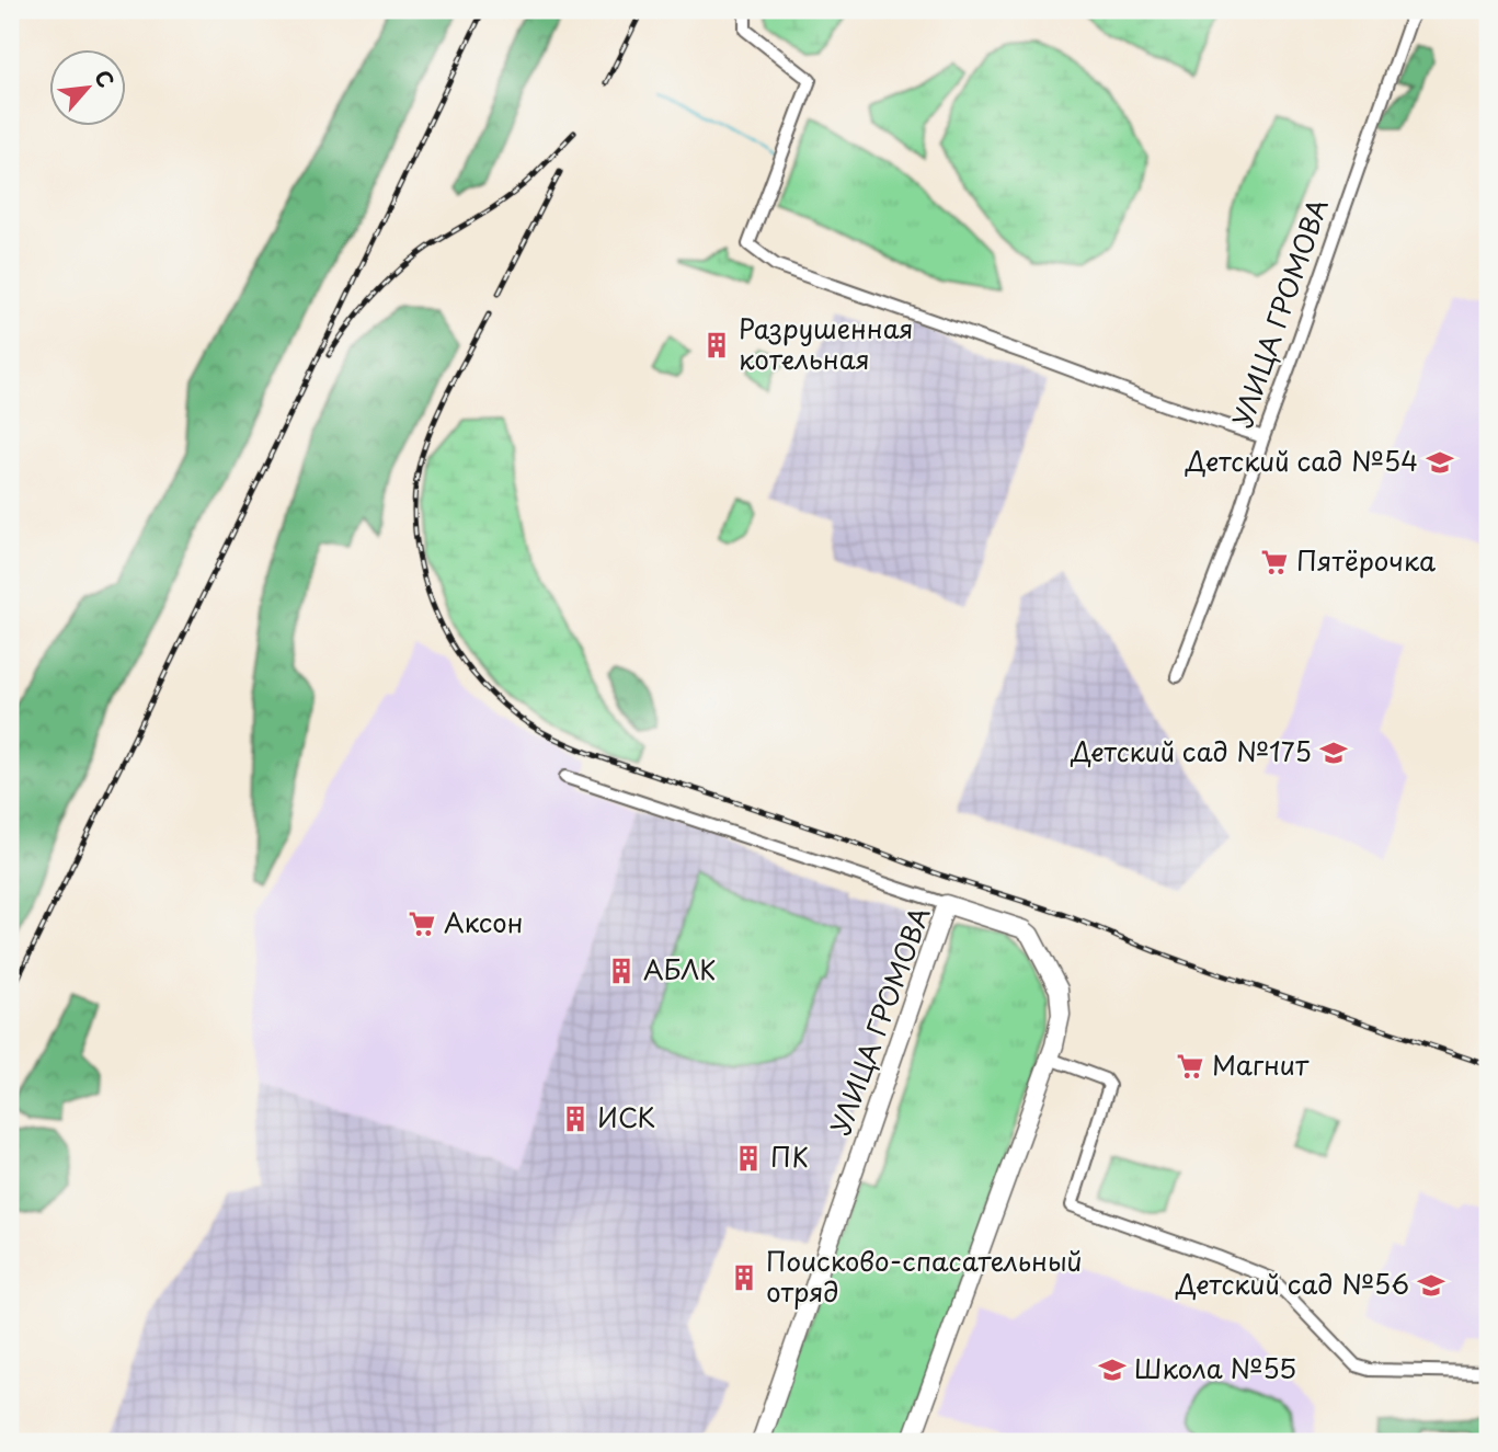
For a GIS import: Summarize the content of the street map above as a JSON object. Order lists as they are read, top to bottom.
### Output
{
  "streets": {
    "street": ["УЛИЦА ГРОМОВА"]
  },
  "places": {
    "building": [
      "Разрушенная котельная",
      "АБЛК",
      "ИСК",
      "ПК",
      "Поисково-спасательный отряд"
    ],
    "school or university": [
      "Детский сад №54",
      "Детский сад №175",
      "Детский сад №56",
      "Школа №55"
    ],
    "supermarket": ["Пятёрочка", "Аксон", "Магнит"]
  },
  "north": "top right"
}
